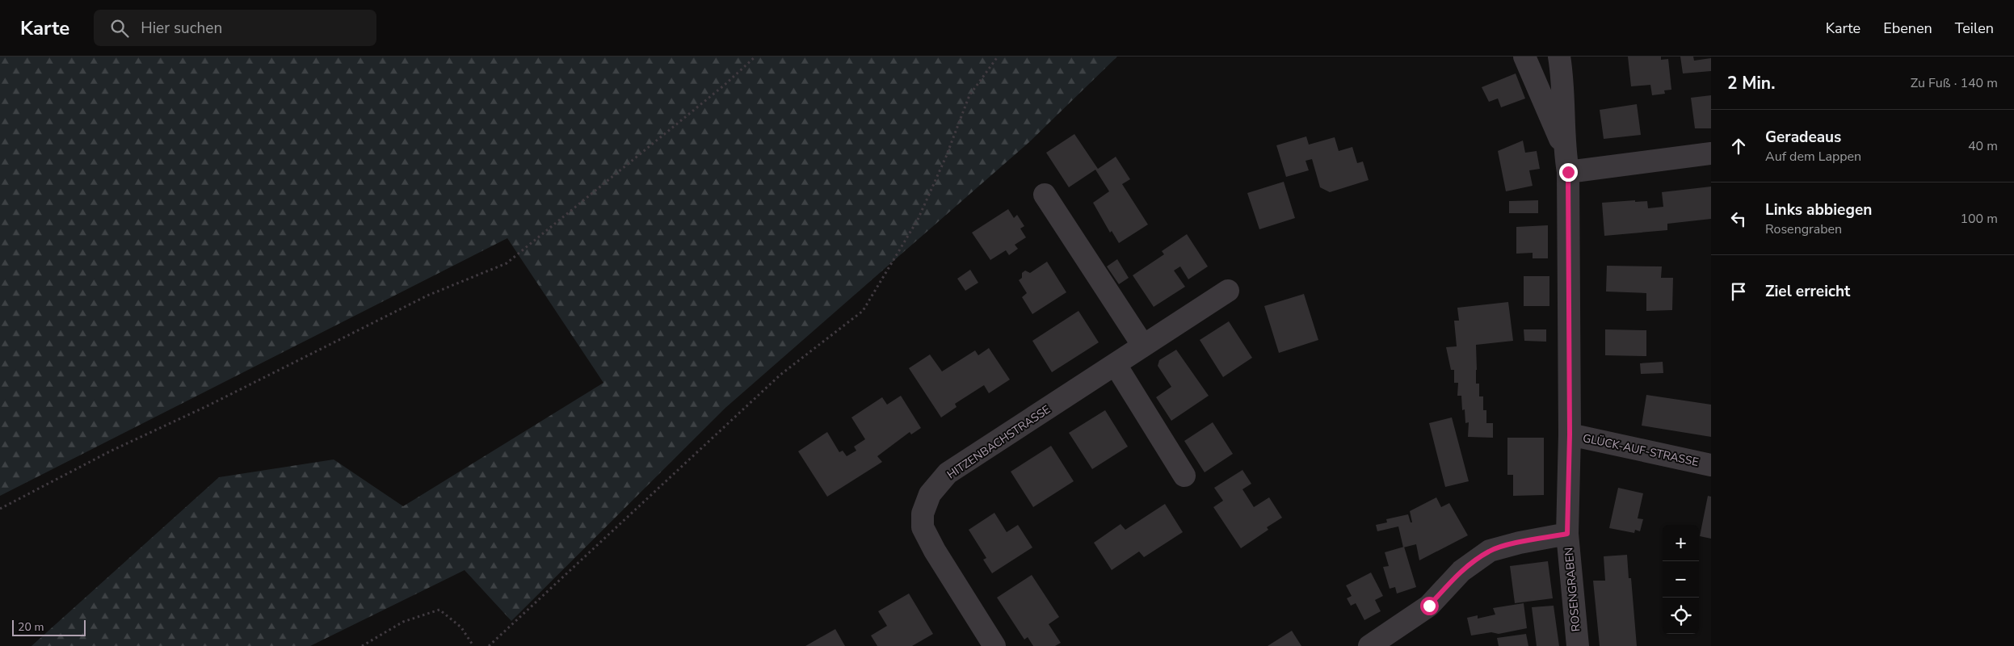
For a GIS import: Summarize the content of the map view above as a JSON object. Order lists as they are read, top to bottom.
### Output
{
  "streets": {
    "street": ["HITZENBACHSTRASSE", "GLÜCK-AUF-STRASSE", "ROSENGRABEN"]
  },
  "crossings": [
    ["GLÜCK-AUF-STRASSE", "ROSENGRABEN"]
  ],
  "scale_bar": "20 m",
  "page": {
    "header": "Karte",
    "search": "Hier suchen",
    "nav": ["Karte", "Ebenen", "Teilen"],
    "heading": ["2 Min.", "Zu Fuß · 140 m"],
    "list": [
      ["Geradeaus", "Auf dem Lappen", "40 m"],
      ["Links abbiegen", "Rosengraben", "100 m"],
      "Ziel erreicht"
    ],
    "map_buttons": ["+", "−"],
    "scale": "20 m"
  }
}
